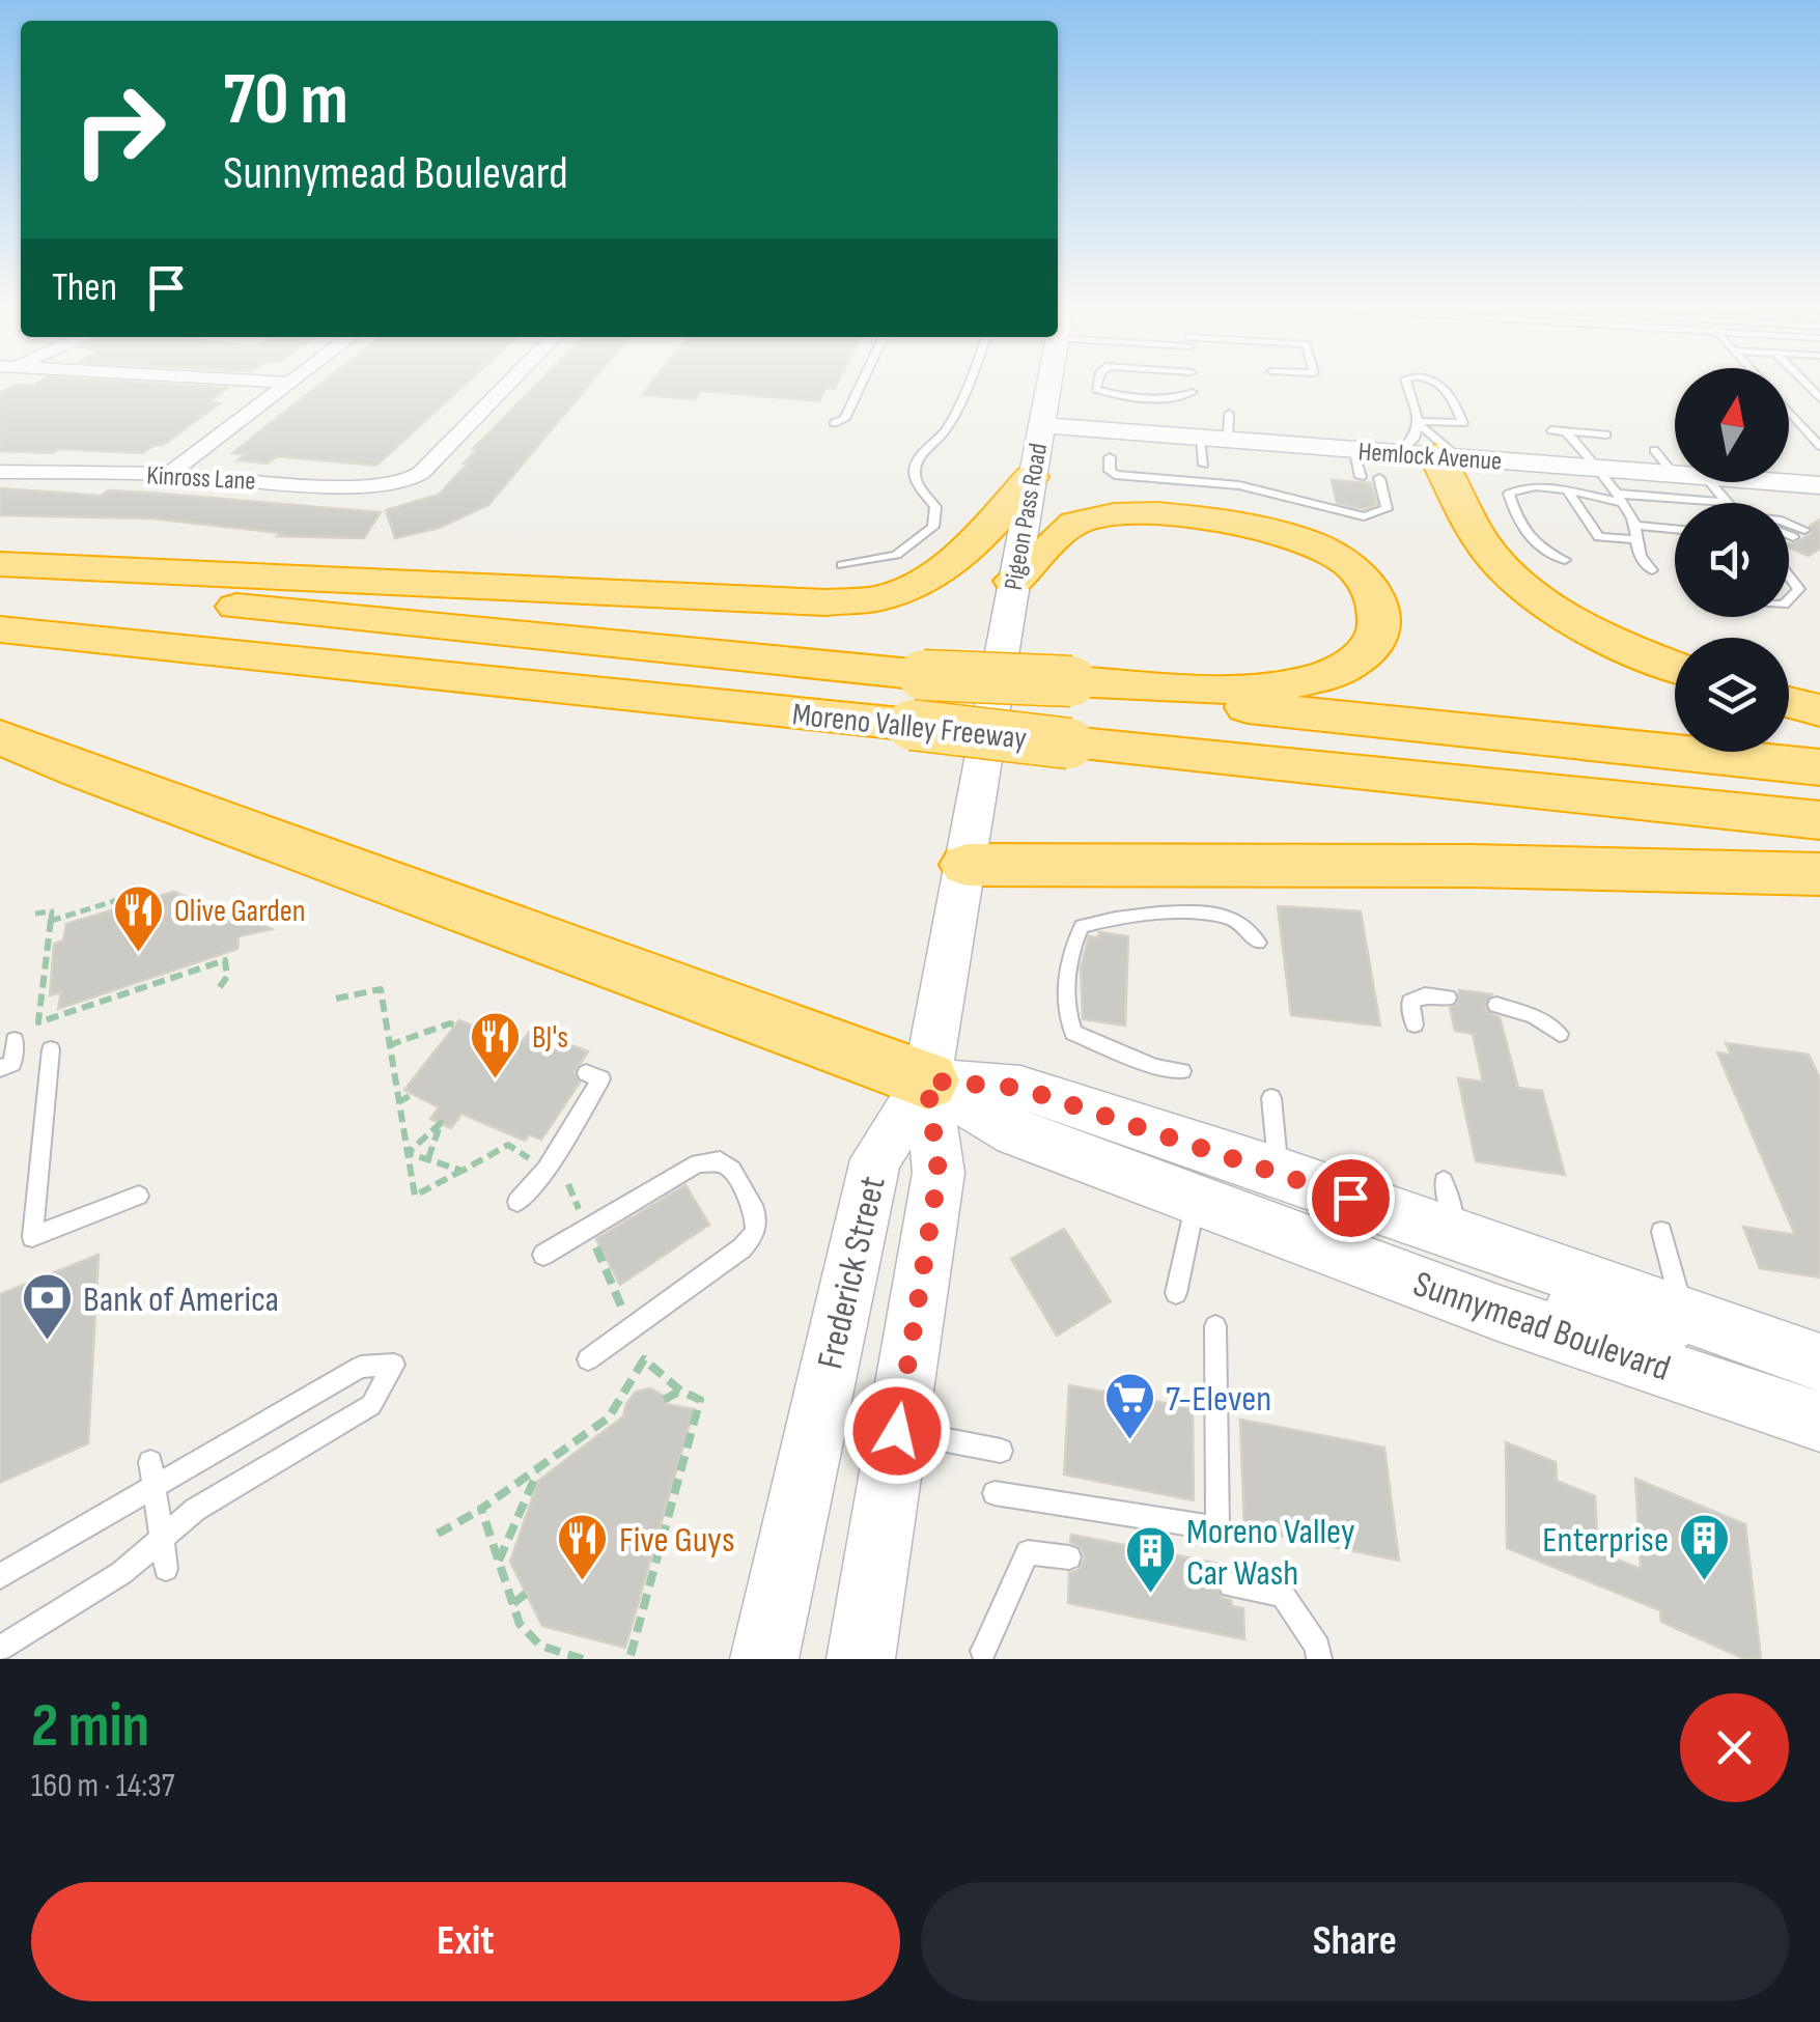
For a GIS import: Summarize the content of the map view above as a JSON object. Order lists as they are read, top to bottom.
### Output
{
  "streets": {
    "highway": ["Moreno Valley Freeway"],
    "main road": [
      "Hemlock Avenue",
      "Pigeon Pass Road",
      "Frederick Street",
      "Sunnymead Boulevard"
    ],
    "street": ["Kinross Lane"]
  },
  "crossings": [
    ["Hemlock Avenue", "Pigeon Pass Road"],
    ["Pigeon Pass Road", "Frederick Street"],
    ["Frederick Street", "Sunnymead Boulevard"]
  ],
  "places": {
    "restaurant": ["Olive Garden", "BJ's", "Five Guys"],
    "bank": ["Bank of America"],
    "supermarket": ["7-Eleven"],
    "building": ["Enterprise", "Moreno Valley Car Wash"]
  },
  "north": "top",
  "page": {
    "turn": ["70 m", "Sunnymead Boulevard"],
    "then": "Then",
    "heading": ["2 min", "160 m · 14:37"],
    "buttons": ["Exit", "Share"]
  }
}
